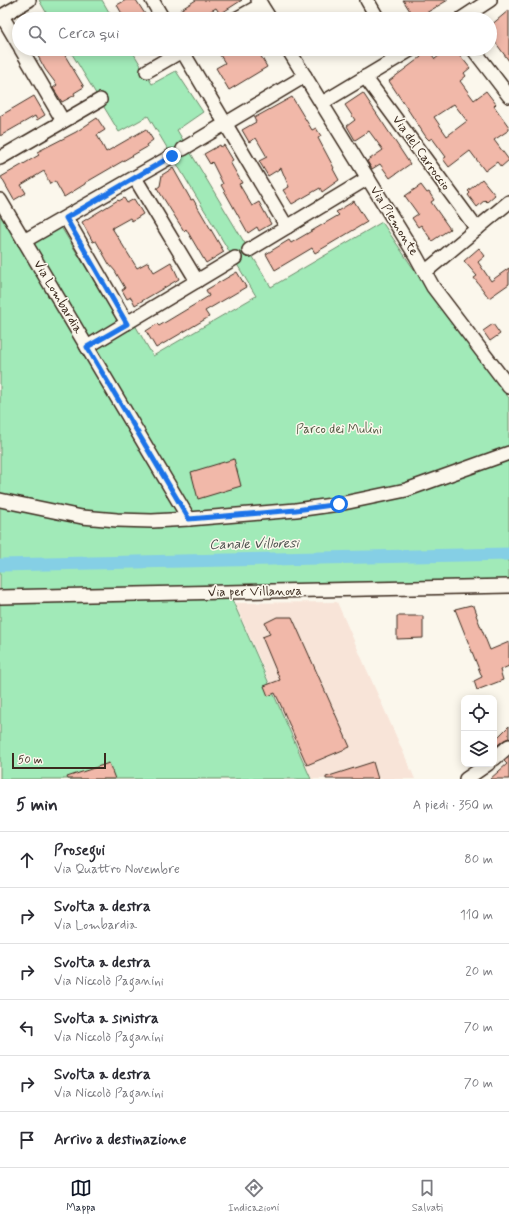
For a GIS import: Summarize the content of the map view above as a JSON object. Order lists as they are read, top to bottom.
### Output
{
  "streets": {
    "street": [
      "Via del Carroccio",
      "Via Piemonte",
      "Via Lombardia",
      "Via per Villanova"
    ]
  },
  "water": ["Canale Villoresi"],
  "parks": ["Parco dei Mulini"],
  "scale_bar": "50 m",
  "page": {
    "search": "Cerca qui",
    "scale": "50 m",
    "heading": ["5 min", "A piedi · 350 m"],
    "list": [
      ["Prosegui", "Via Quattro Novembre", "80 m"],
      ["Svolta a destra", "Via Lombardia", "110 m"],
      ["Svolta a destra", "Via Niccolò Paganini", "20 m"],
      ["Svolta a sinistra", "Via Niccolò Paganini", "70 m"],
      ["Svolta a destra", "Via Niccolò Paganini", "70 m"],
      "Arrivo a destinazione"
    ],
    "nav": ["Mappa", "Indicazioni", "Salvati"]
  }
}
